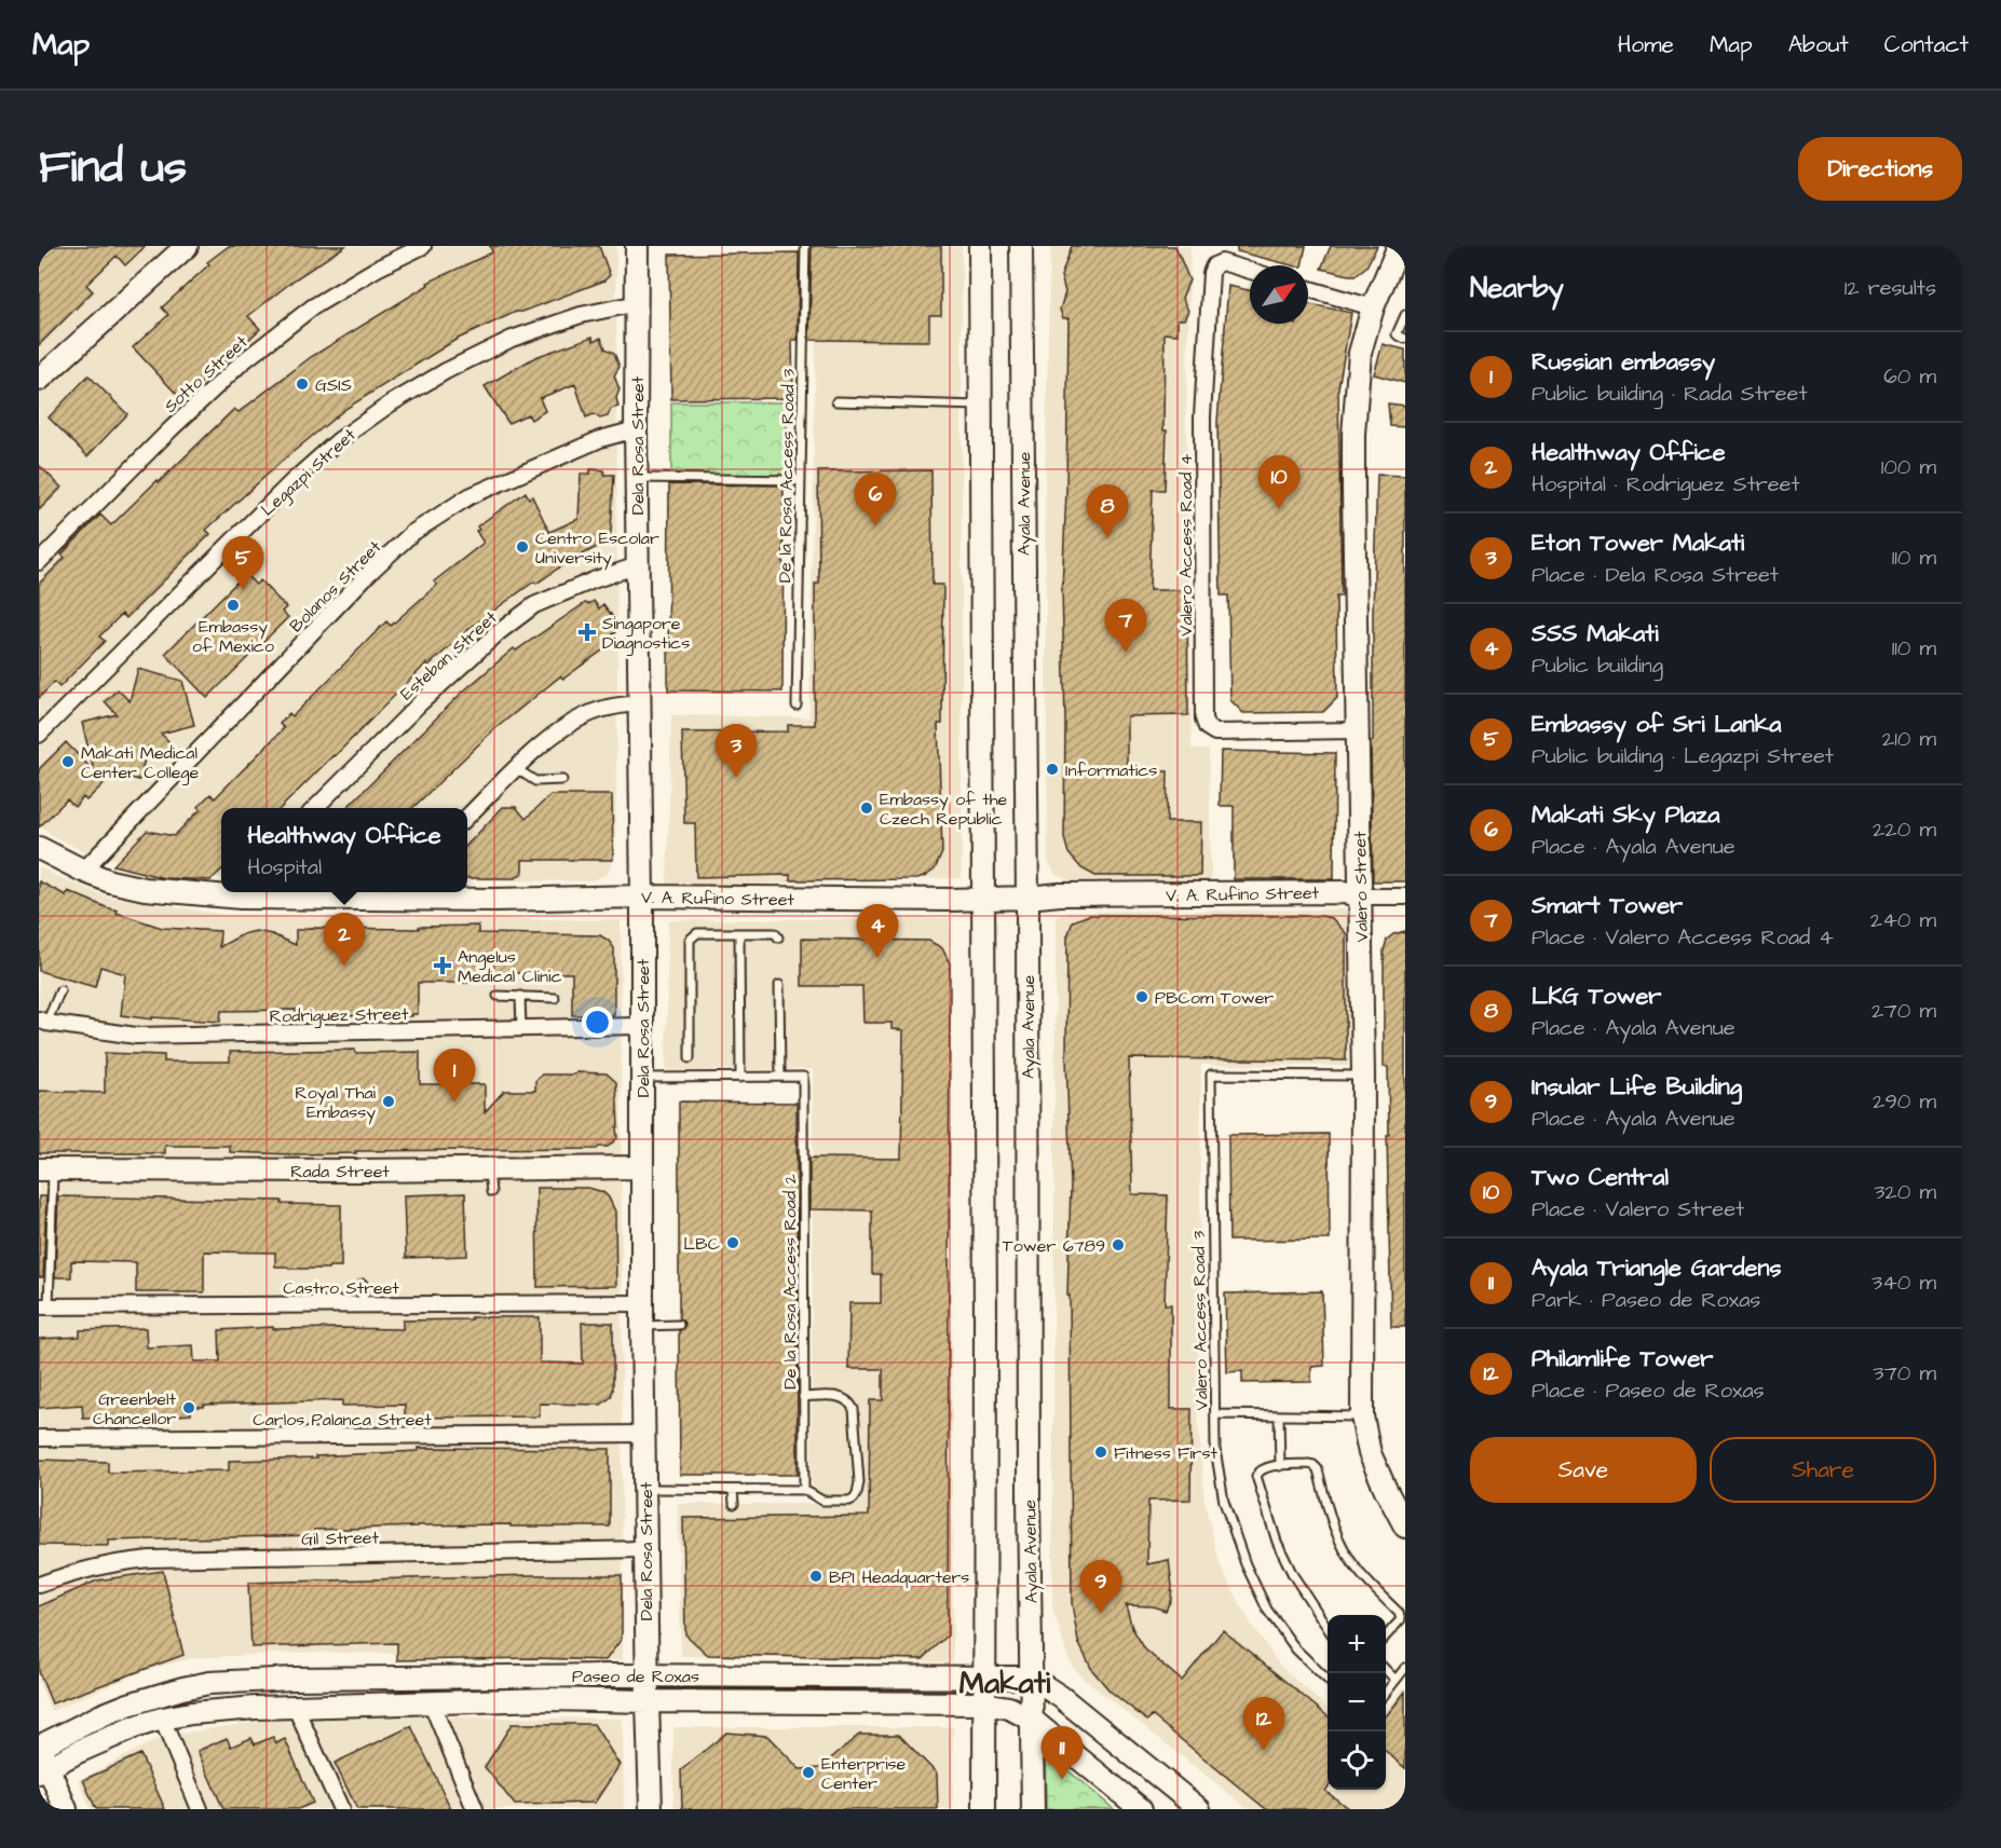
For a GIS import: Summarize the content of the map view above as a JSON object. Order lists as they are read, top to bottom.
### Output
{
  "streets": {
    "main road": [
      "Dela Rosa Street",
      "Ayala Avenue",
      "Valero Street",
      "V. A. Rufino Street",
      "Rada Street",
      "Paseo de Roxas"
    ],
    "street": [
      "Sotto Street",
      "Legazpi Street",
      "Valero Access Road 4",
      "Bolanos Street",
      "Esteban Street",
      "Rodriguez Street",
      "Castro Street",
      "Carlos Palanca Street",
      "Gil Street"
    ],
    "lane": ["De la Rosa Access Road 3", "De la Rosa Access Road 2", "Valero Access Road 3"]
  },
  "crossings": [
    ["Dela Rosa Street", "Legazpi Street"],
    ["Dela Rosa Street", "Bolanos Street"],
    ["Dela Rosa Street", "Esteban Street"],
    ["Dela Rosa Street", "V. A. Rufino Street"],
    ["Dela Rosa Street", "Rodriguez Street"],
    ["Dela Rosa Street", "Rada Street"],
    ["Dela Rosa Street", "De la Rosa Access Road 2"],
    ["Dela Rosa Street", "Castro Street"],
    ["Dela Rosa Street", "Carlos Palanca Street"],
    ["Dela Rosa Street", "Gil Street"],
    ["Dela Rosa Street", "Paseo de Roxas"],
    ["Ayala Avenue", "V. A. Rufino Street"],
    ["Ayala Avenue", "Paseo de Roxas"],
    ["Valero Access Road 4", "Valero Street"],
    ["Bolanos Street", "V. A. Rufino Street"],
    ["Valero Street", "V. A. Rufino Street"],
    ["Valero Street", "Valero Access Road 3"]
  ],
  "districts": ["Makati"],
  "places": {
    "other": [
      "GSIS",
      "Centro Escolar University",
      "Embassy of Mexico",
      "Makati Medical Center College",
      "Informatics",
      "Embassy of the Czech Republic",
      "PBCom Tower",
      "Royal Thai Embassy",
      "LBC",
      "Tower 6789",
      "Greenbelt Chancellor",
      "Fitness First",
      "BPI Headquarters",
      "Enterprise Center"
    ],
    "health": ["Singapore Diagnostics", "Angelus Medical Clinic"]
  },
  "north": "top right",
  "page": {
    "header": "Map",
    "nav": [
      "Home",
      "Map",
      "About",
      "Contact"
    ],
    "title": "Find us",
    "buttons": [
      "Directions",
      ["Save", "Share"]
    ],
    "heading": ["Nearby", "12 results"],
    "list": [
      {
        "mark": "1",
        "name": "Russian embassy",
        "note": "Public building · Rada Street",
        "value": "60 m"
      },
      {
        "mark": "2",
        "name": "Healthway Office",
        "note": "Hospital · Rodriguez Street",
        "value": "100 m"
      },
      {
        "mark": "3",
        "name": "Eton Tower Makati",
        "note": "Place · Dela Rosa Street",
        "value": "110 m"
      },
      {
        "mark": "4",
        "name": "SSS Makati",
        "note": "Public building",
        "value": "110 m"
      },
      {
        "mark": "5",
        "name": "Embassy of Sri Lanka",
        "note": "Public building · Legazpi Street",
        "value": "210 m"
      },
      {
        "mark": "6",
        "name": "Makati Sky Plaza",
        "note": "Place · Ayala Avenue",
        "value": "220 m"
      },
      {
        "mark": "7",
        "name": "Smart Tower",
        "note": "Place · Valero Access Road 4",
        "value": "240 m"
      },
      {
        "mark": "8",
        "name": "LKG Tower",
        "note": "Place · Ayala Avenue",
        "value": "270 m"
      },
      {
        "mark": "9",
        "name": "Insular Life Building",
        "note": "Place · Ayala Avenue",
        "value": "290 m"
      },
      {
        "mark": "10",
        "name": "Two Central",
        "note": "Place · Valero Street",
        "value": "320 m"
      },
      {
        "mark": "11",
        "name": "Ayala Triangle Gardens",
        "note": "Park · Paseo de Roxas",
        "value": "340 m"
      },
      {
        "mark": "12",
        "name": "Philamlife Tower",
        "note": "Place · Paseo de Roxas",
        "value": "370 m"
      }
    ],
    "pins": [
      "10",
      "6",
      "8",
      "5",
      "7",
      "3",
      "4",
      "2",
      "1",
      "9",
      "12",
      "11"
    ],
    "popup": ["Healthway Office", "Hospital"],
    "map_buttons": ["+", "−"]
  }
}
